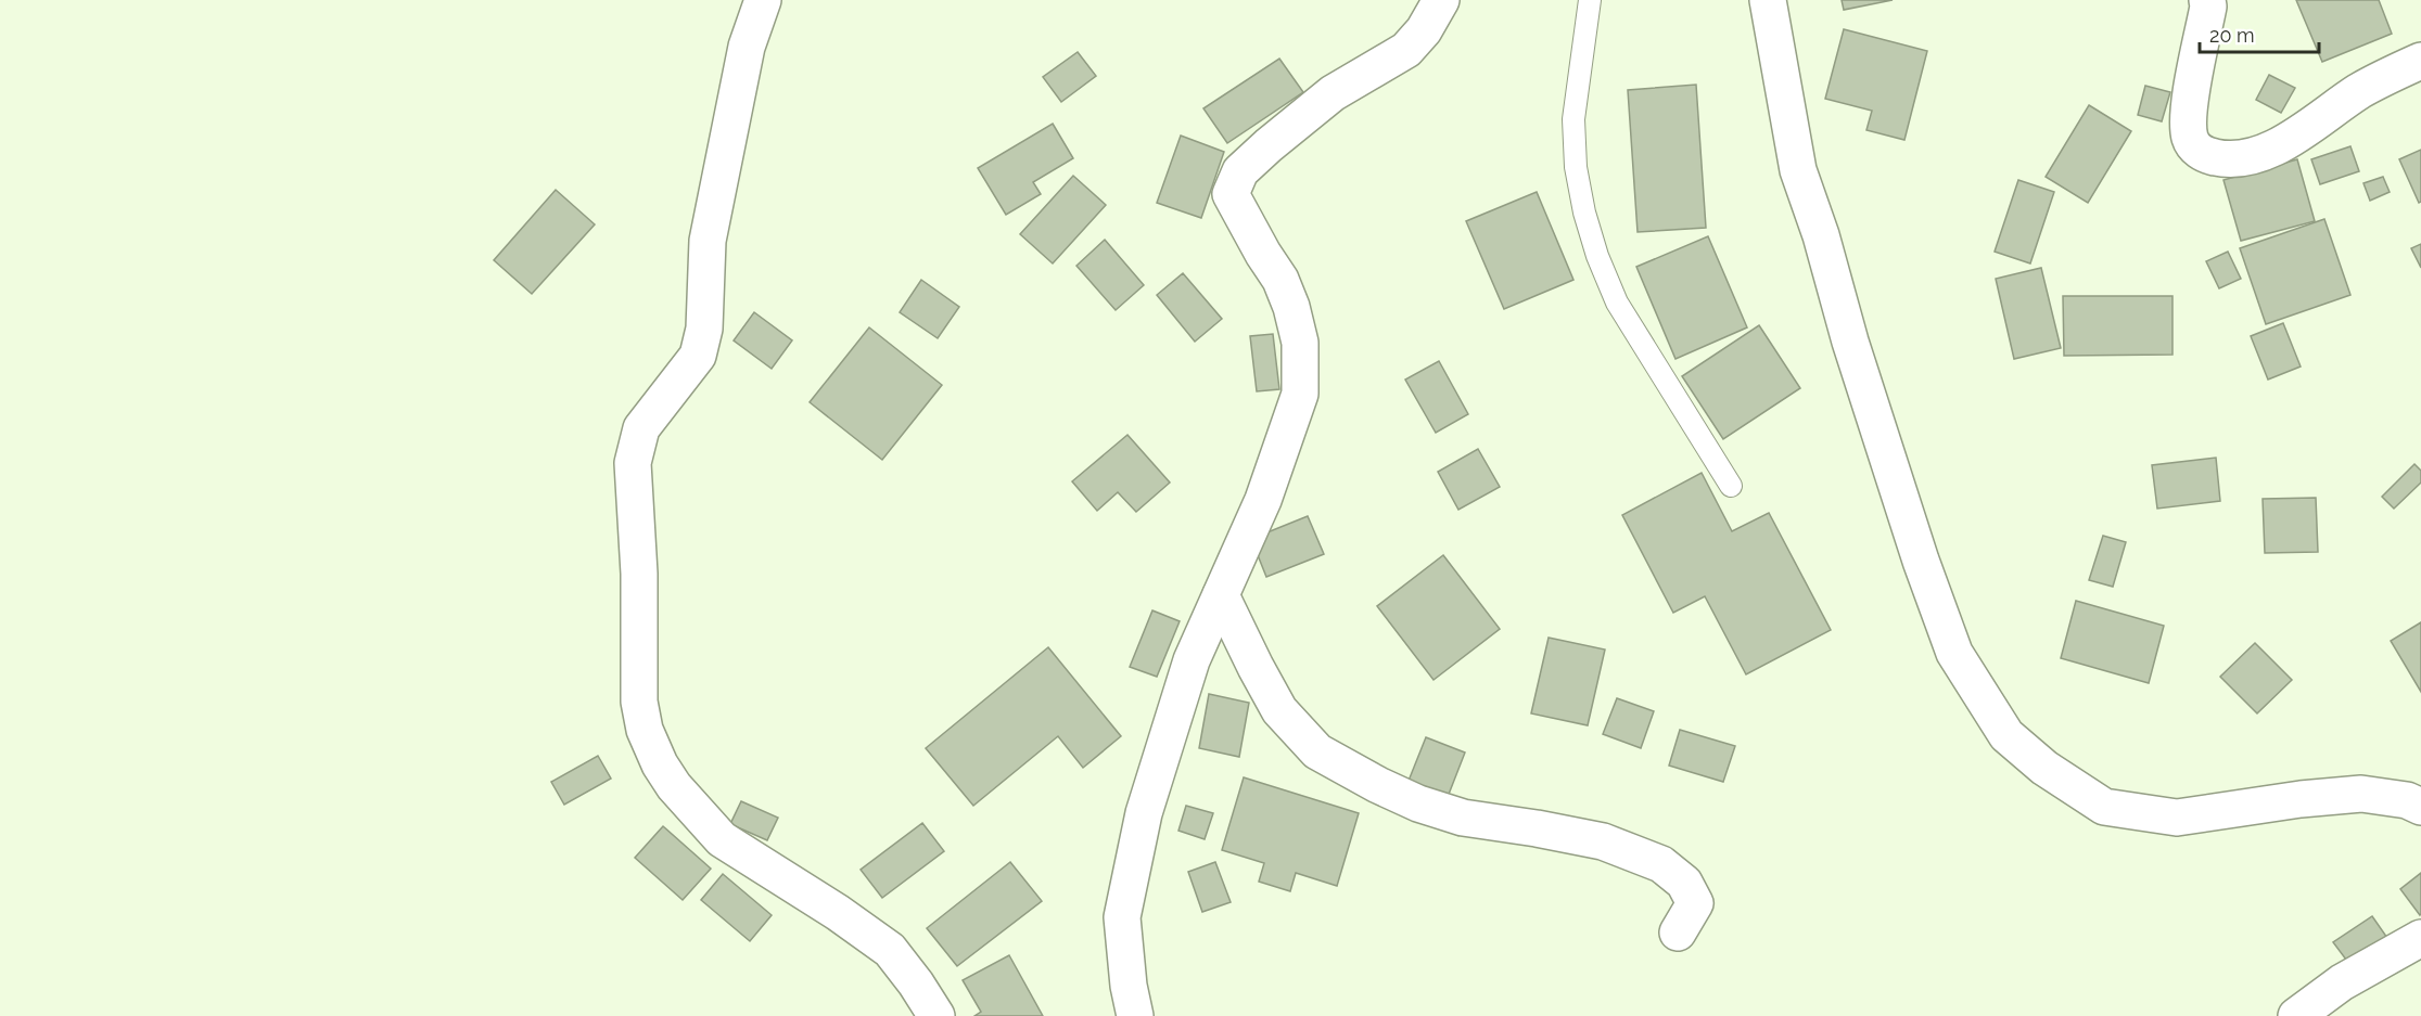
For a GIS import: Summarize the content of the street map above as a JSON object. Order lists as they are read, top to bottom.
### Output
{
  "scale_bar": "20 m"
}
